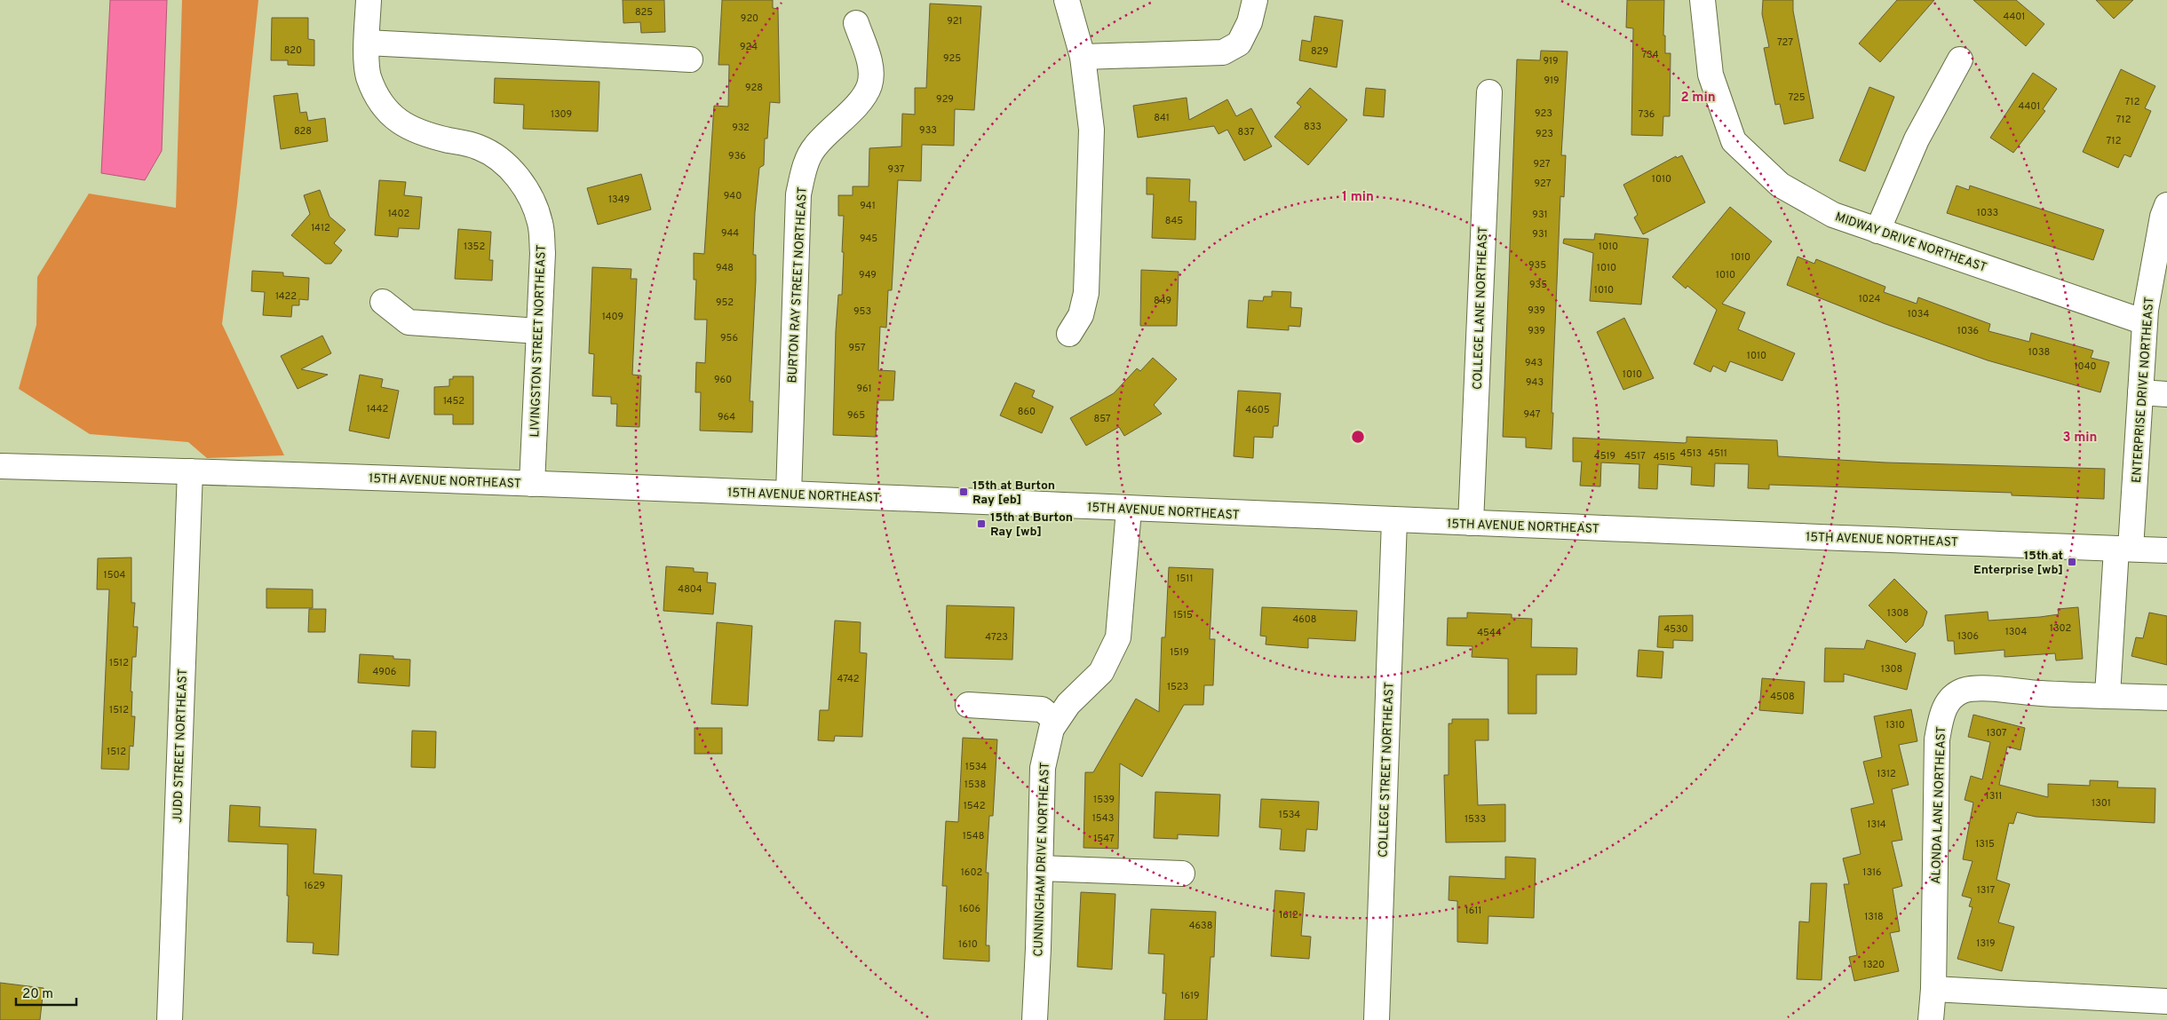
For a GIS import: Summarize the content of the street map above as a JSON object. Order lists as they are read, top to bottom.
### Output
{
  "streets": {
    "street": [
      "MIDWAY DRIVE NORTHEAST",
      "BURTON RAY STREET NORTHEAST",
      "COLLEGE LANE NORTHEAST",
      "LIVINGSTON STREET NORTHEAST",
      "ENTERPRISE DRIVE NORTHEAST",
      "15TH AVENUE NORTHEAST",
      "JUDD STREET NORTHEAST",
      "COLLEGE STREET NORTHEAST",
      "ALONDA LANE NORTHEAST",
      "CUNNINGHAM DRIVE NORTHEAST"
    ]
  },
  "crossings": [
    ["MIDWAY DRIVE NORTHEAST", "ENTERPRISE DRIVE NORTHEAST"],
    ["BURTON RAY STREET NORTHEAST", "15TH AVENUE NORTHEAST"],
    ["COLLEGE LANE NORTHEAST", "15TH AVENUE NORTHEAST"],
    ["LIVINGSTON STREET NORTHEAST", "15TH AVENUE NORTHEAST"],
    ["ENTERPRISE DRIVE NORTHEAST", "15TH AVENUE NORTHEAST"],
    ["15TH AVENUE NORTHEAST", "JUDD STREET NORTHEAST"],
    ["15TH AVENUE NORTHEAST", "COLLEGE STREET NORTHEAST"],
    ["15TH AVENUE NORTHEAST", "CUNNINGHAM DRIVE NORTHEAST"]
  ],
  "places": {
    "transit": ["15th at Burton Ray [eb]", "15th at Burton Ray [wb]", "15th at Enterprise [wb]"]
  },
  "house_numbers": [
    "825",
    "4401",
    "920",
    "921",
    "727",
    "924",
    "820",
    "829",
    "734",
    "925",
    "919",
    "919",
    "928",
    "725",
    "929",
    "712",
    "4401",
    "923",
    "1309",
    "736",
    "841",
    "712",
    "833",
    "932",
    "933",
    "828",
    "837",
    "923",
    "712",
    "936",
    "927",
    "937",
    "1010",
    "927",
    "940",
    "1349",
    "941",
    "1033",
    "1402",
    "931",
    "845",
    "1412",
    "944",
    "931",
    "945",
    "1352",
    "1010",
    "1010",
    "935",
    "948",
    "1010",
    "949",
    "1010",
    "935",
    "1010",
    "1422",
    "1024",
    "849",
    "952",
    "939",
    "953",
    "1034",
    "1409",
    "939",
    "1036",
    "956",
    "957",
    "1038",
    "1010",
    "943",
    "1040",
    "1010",
    "960",
    "943",
    "961",
    "1452",
    "1442",
    "4605",
    "860",
    "947",
    "965",
    "964",
    "857",
    "4513",
    "4511",
    "4519",
    "4517",
    "4515",
    "1504",
    "1511",
    "4804",
    "1308",
    "1515",
    "4608",
    "1302",
    "4530",
    "1304",
    "4544",
    "1306",
    "4723",
    "1519",
    "1512",
    "1308",
    "4906",
    "4742",
    "1523",
    "4508",
    "1512",
    "1310",
    "1307",
    "1512",
    "1534",
    "1312",
    "1538",
    "1311",
    "1539",
    "1301",
    "1542",
    "1534",
    "1543",
    "1533",
    "1314",
    "1548",
    "1547",
    "1315",
    "1602",
    "1316",
    "1629",
    "1317",
    "1606",
    "1611",
    "1612",
    "1318",
    "4638",
    "1319",
    "1610",
    "1320",
    "1619"
  ],
  "scale_bar": "20 m",
  "rings": ["2 min", "1 min", "3 min"]
}
